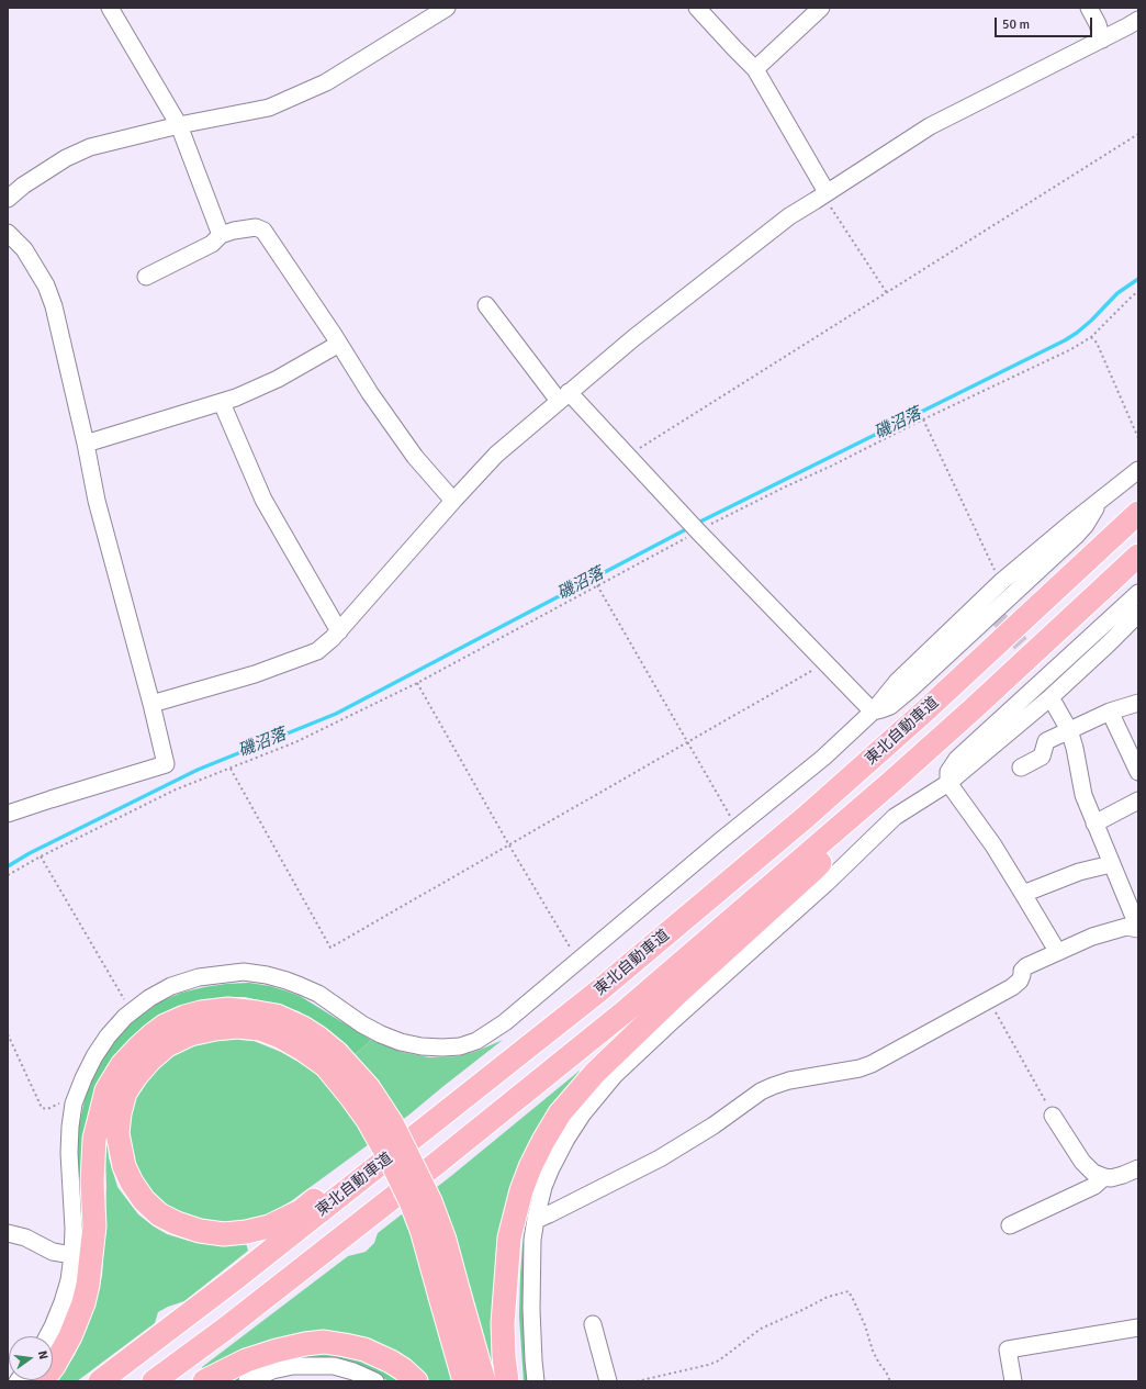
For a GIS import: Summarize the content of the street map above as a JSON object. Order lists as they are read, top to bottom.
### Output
{
  "streets": {
    "highway": ["東北自動車道"]
  },
  "water": ["磯沼落"],
  "scale_bar": "50 m",
  "north": "right"
}
